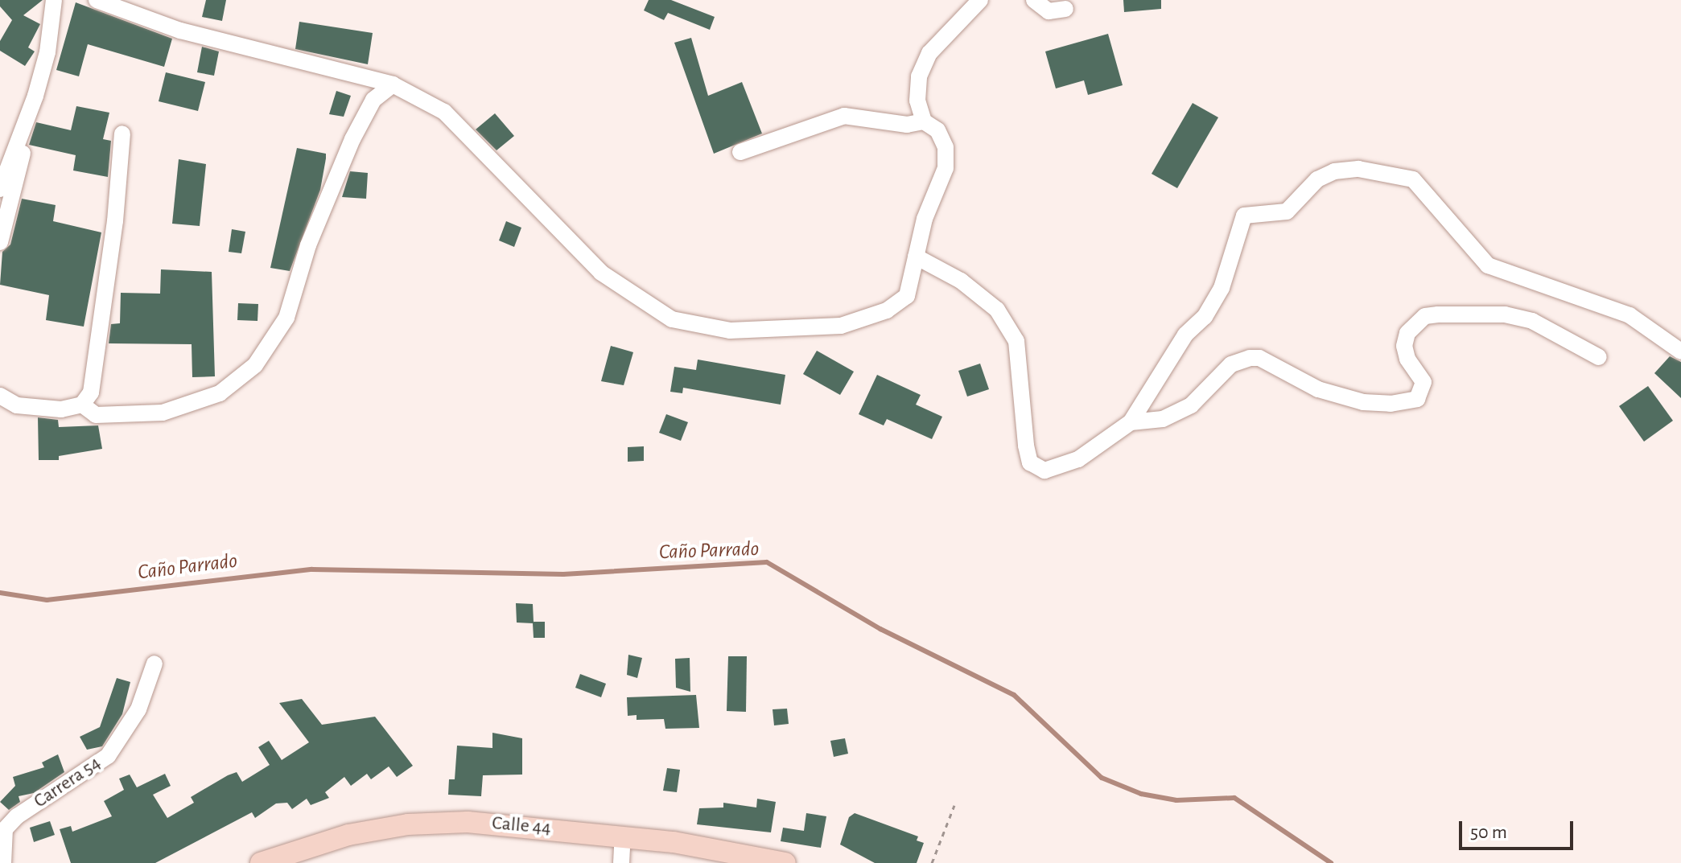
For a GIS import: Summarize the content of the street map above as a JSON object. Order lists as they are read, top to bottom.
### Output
{
  "streets": {
    "main road": ["Calle 44"],
    "street": ["Carrera 54"]
  },
  "water": ["Caño Parrado"],
  "scale_bar": "50 m"
}
